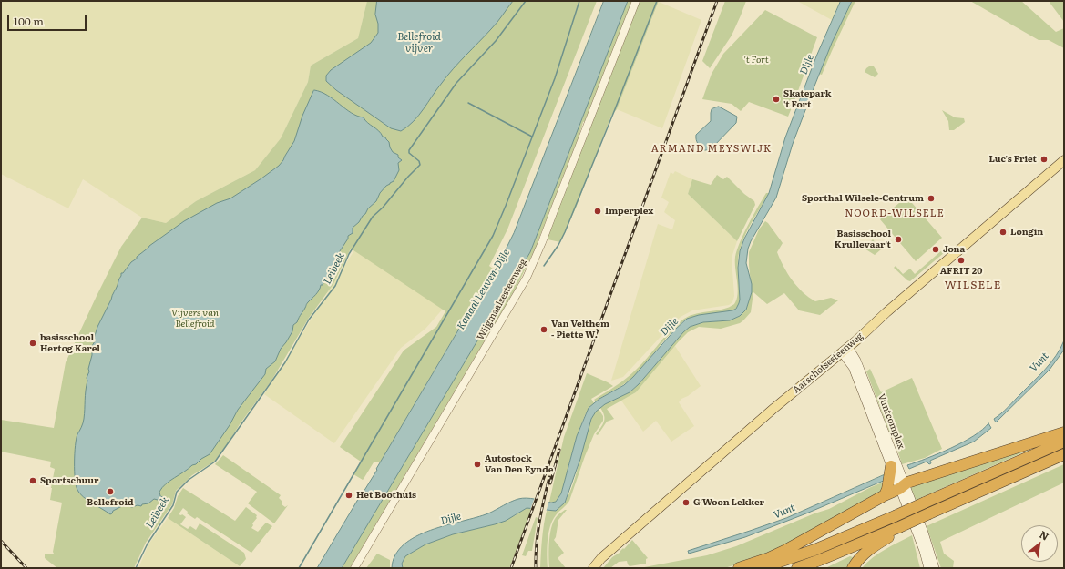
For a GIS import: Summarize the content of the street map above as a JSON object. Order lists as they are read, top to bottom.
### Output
{
  "streets": {
    "main road": ["Aarschotsesteenweg", "Vuntcomplex"],
    "street": ["Wijgmaalsesteenweg"]
  },
  "crossings": [
    ["Aarschotsesteenweg", "Vuntcomplex"]
  ],
  "districts": ["ARMAND MEYSWIJK", "NOORD-WILSELE", "WILSELE"],
  "water": [
    "Bellefroid vijver",
    "Dijle",
    "Leibeek",
    "Kanaal Leuven-Dijle",
    "Vunt"
  ],
  "parks": ["'t Fort", "Vijvers van Bellefroid"],
  "places": [
    "Skatepark 't Fort",
    "Luc's Friet",
    "Sporthal Wilsele-Centrum",
    "Imperplex",
    "Longin",
    "Basisschool Krullevaar't",
    "Jona",
    "AFRIT 20",
    "Van Velthem - Piette W.",
    "basisschool Hertog Karel",
    "Autostock Van Den Eynde",
    "Sportschuur",
    "Bellefroid",
    "Het Boothuis",
    "G'Woon Lekker"
  ],
  "scale_bar": "100 m",
  "north": "top right"
}
